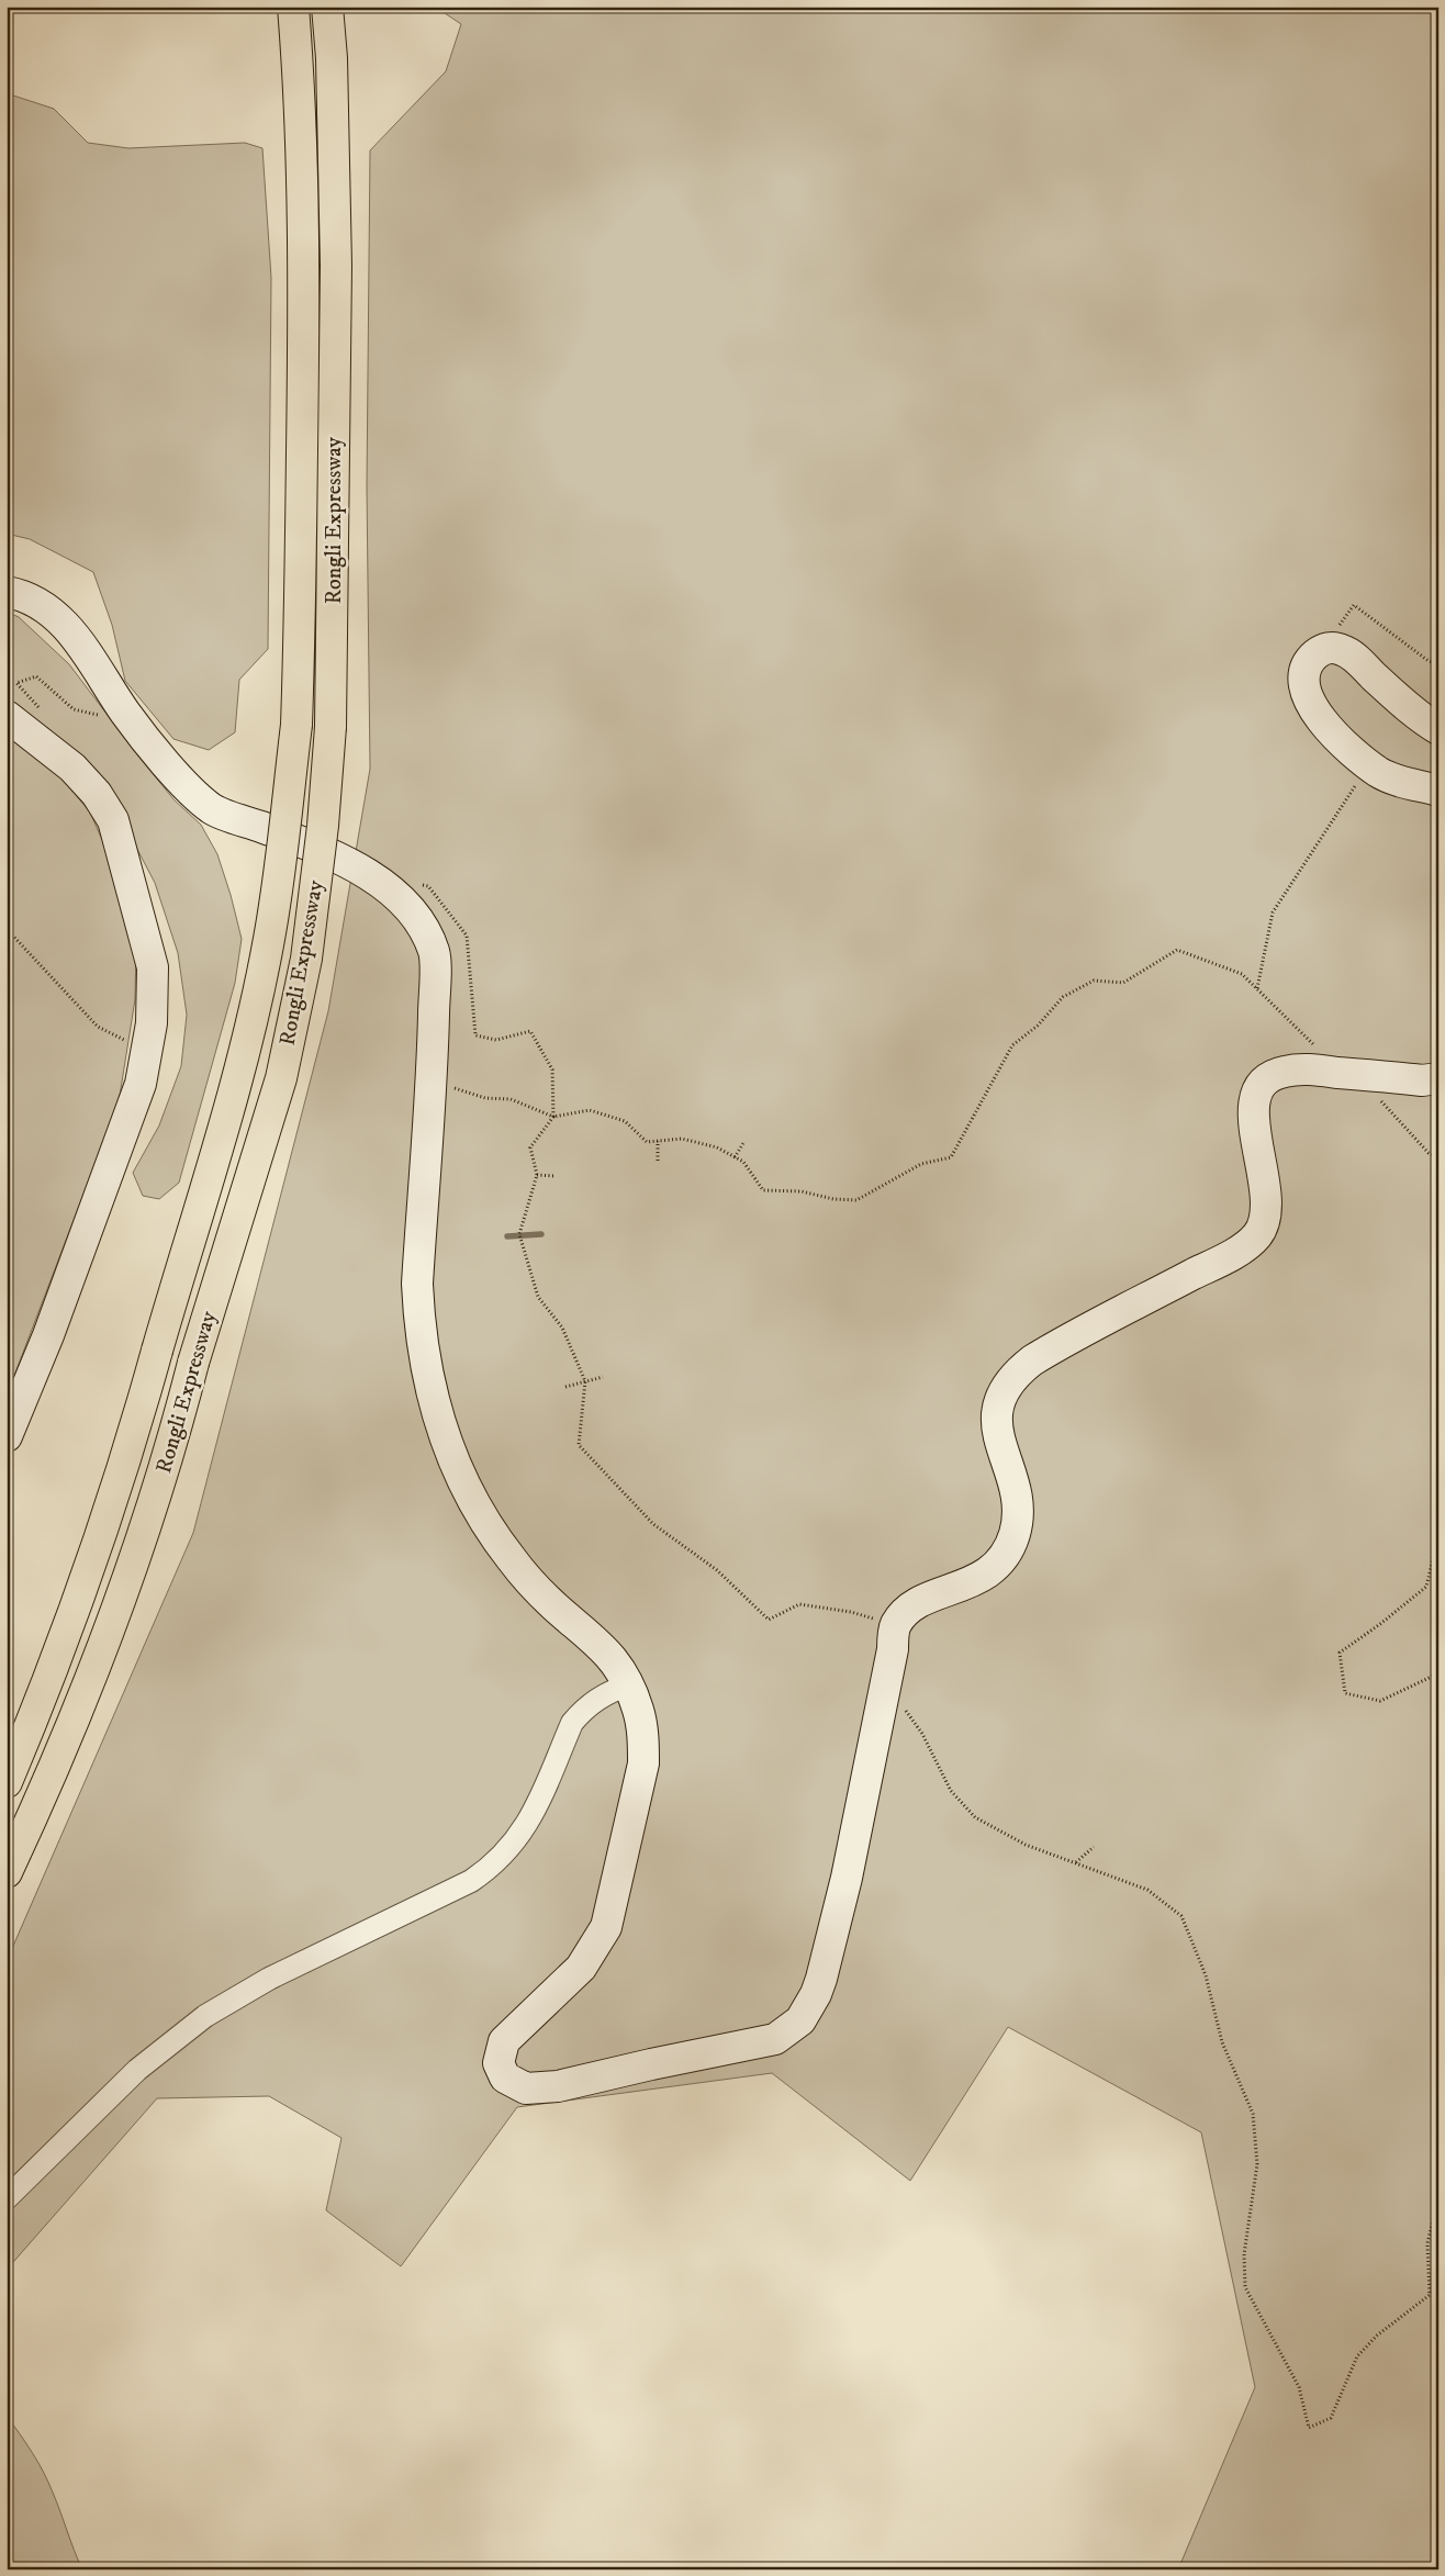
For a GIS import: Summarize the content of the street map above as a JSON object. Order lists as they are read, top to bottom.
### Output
{
  "streets": {
    "highway": ["Rongli Expressway"]
  }
}
